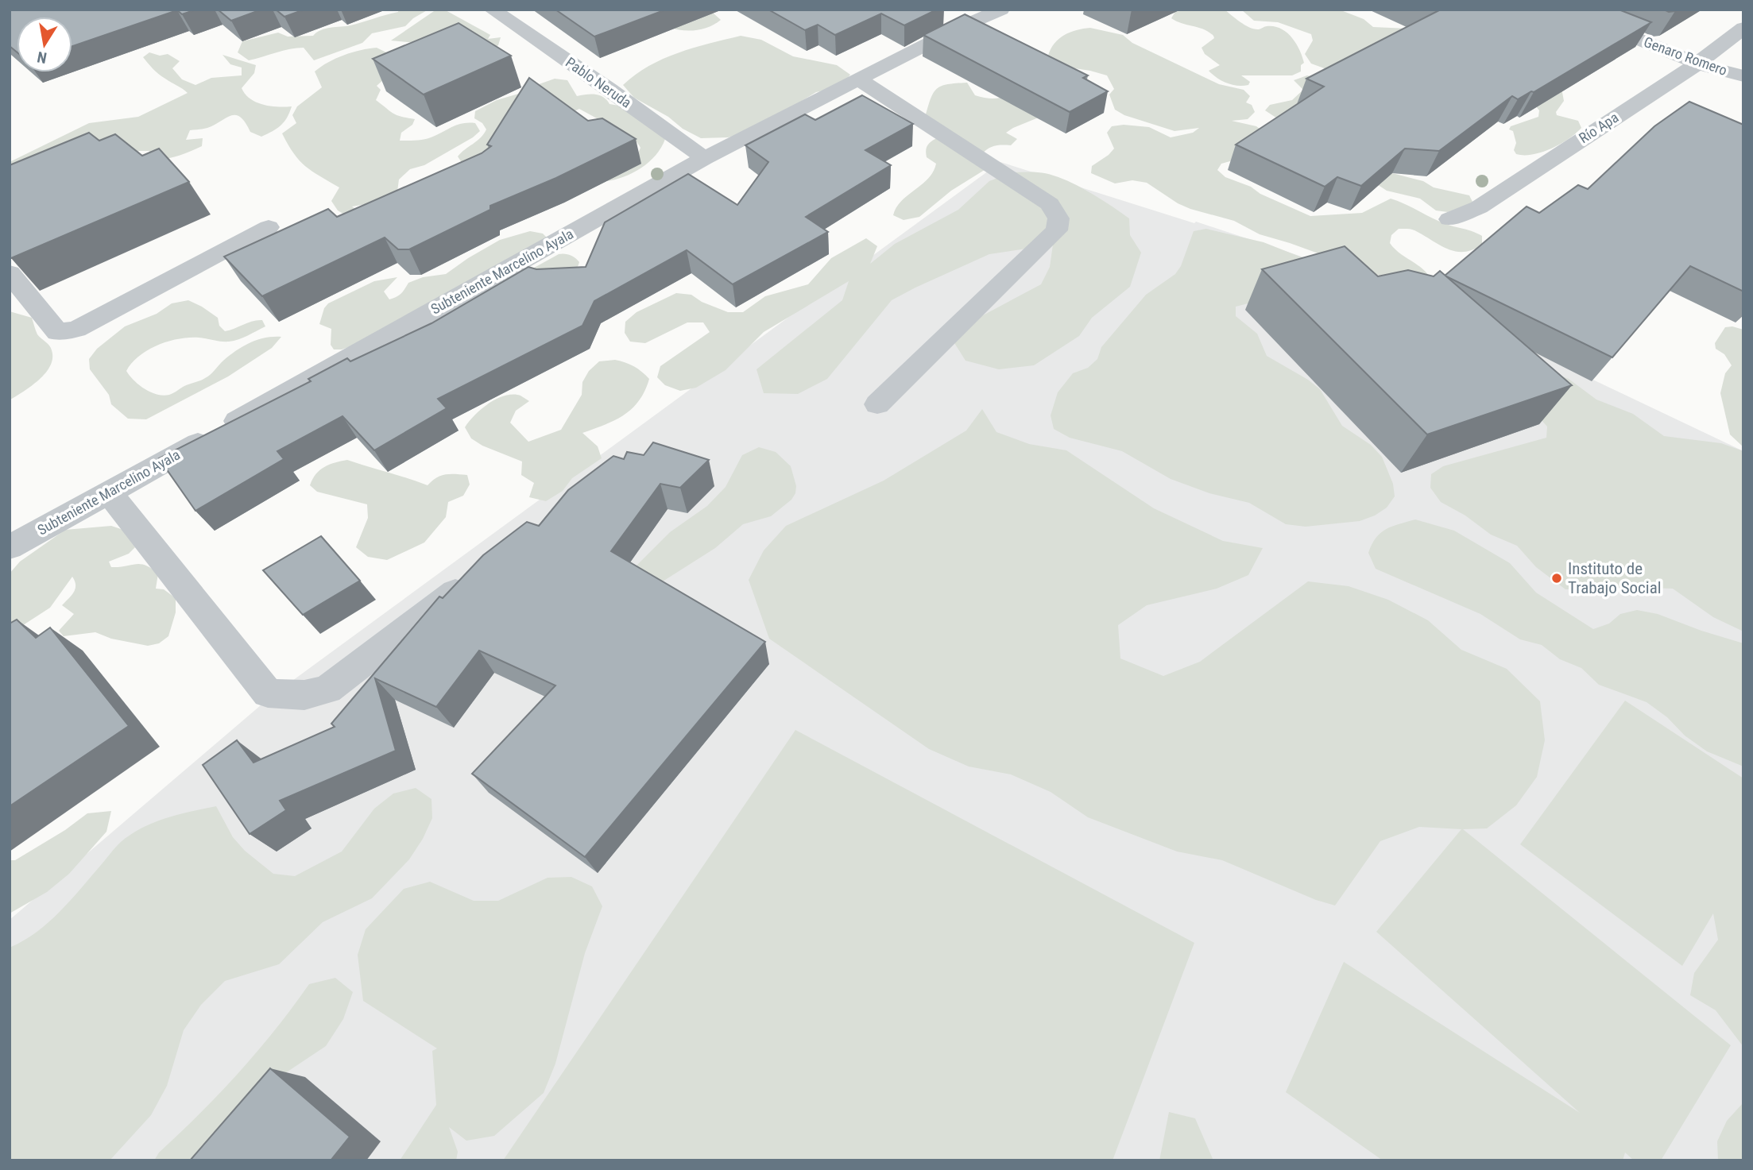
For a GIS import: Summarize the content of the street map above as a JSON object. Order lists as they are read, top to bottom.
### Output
{
  "streets": {
    "street": [
      "Genaro Romero",
      "Pablo Neruda",
      "Río Apa",
      "Subteniente Marcelino Ayala"
    ]
  },
  "crossings": [
    ["Genaro Romero", "Río Apa"],
    ["Pablo Neruda", "Subteniente Marcelino Ayala"]
  ],
  "places": ["Instituto de Trabajo Social"],
  "north": "bottom"
}
